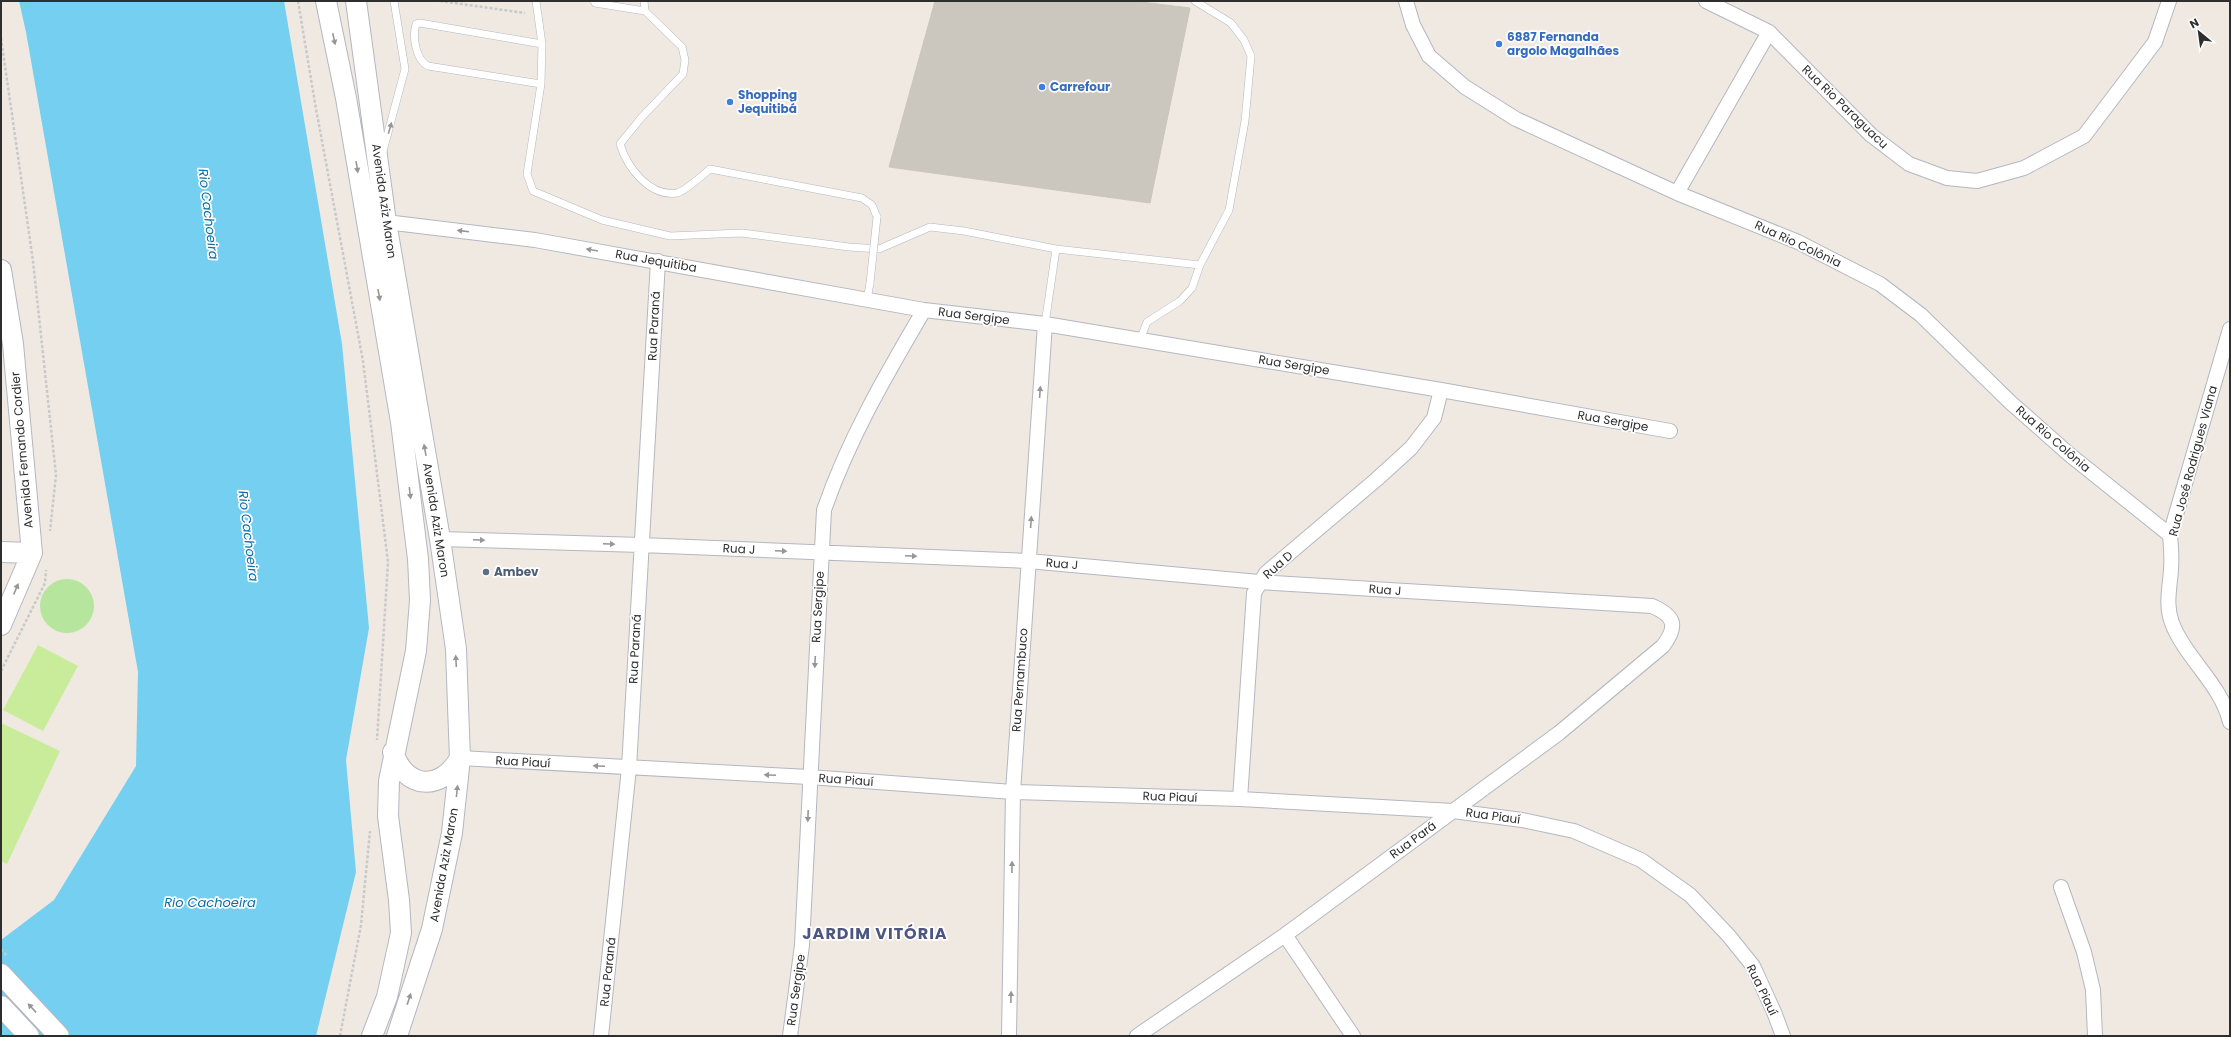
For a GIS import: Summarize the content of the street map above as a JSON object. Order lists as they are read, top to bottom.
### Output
{
  "streets": {
    "main road": ["Avenida Aziz Maron", "Avenida Fernando Cordier"],
    "street": [
      "Rua Rio Paraguacu",
      "Rua Rio Colônia",
      "Rua Jequitiba",
      "Rua Sergipe",
      "Rua Paraná",
      "Rua José Rodrigues Viana",
      "Rua J",
      "Rua D",
      "Rua Pernambuco",
      "Rua Piauí",
      "Rua Pará"
    ]
  },
  "crossings": [
    ["Avenida Aziz Maron", "Rua Jequitiba"],
    ["Avenida Aziz Maron", "Rua J"],
    ["Avenida Aziz Maron", "Rua Piauí"],
    ["Rua Rio Colônia", "Rua José Rodrigues Viana"],
    ["Rua Jequitiba", "Rua Sergipe"],
    ["Rua Jequitiba", "Rua Paraná"],
    ["Rua Sergipe", "Rua J"],
    ["Rua Sergipe", "Rua D"],
    ["Rua Sergipe", "Rua Pernambuco"],
    ["Rua Sergipe", "Rua Piauí"],
    ["Rua Paraná", "Rua J"],
    ["Rua Paraná", "Rua Piauí"],
    ["Rua J", "Rua D"],
    ["Rua J", "Rua Pernambuco"],
    ["Rua J", "Rua Pará"],
    ["Rua D", "Rua Piauí"],
    ["Rua Pernambuco", "Rua Piauí"],
    ["Rua Piauí", "Rua Pará"]
  ],
  "one_way": ["Rua Jequitiba", "Rua J", "Rua Pernambuco"],
  "districts": ["JARDIM VITÓRIA"],
  "water": ["Rio Cachoeira"],
  "places": [
    "6887 Fernanda argolo Magalhães",
    "Carrefour",
    "Shopping Jequitibá",
    "Ambev"
  ],
  "north": "top left"
}
